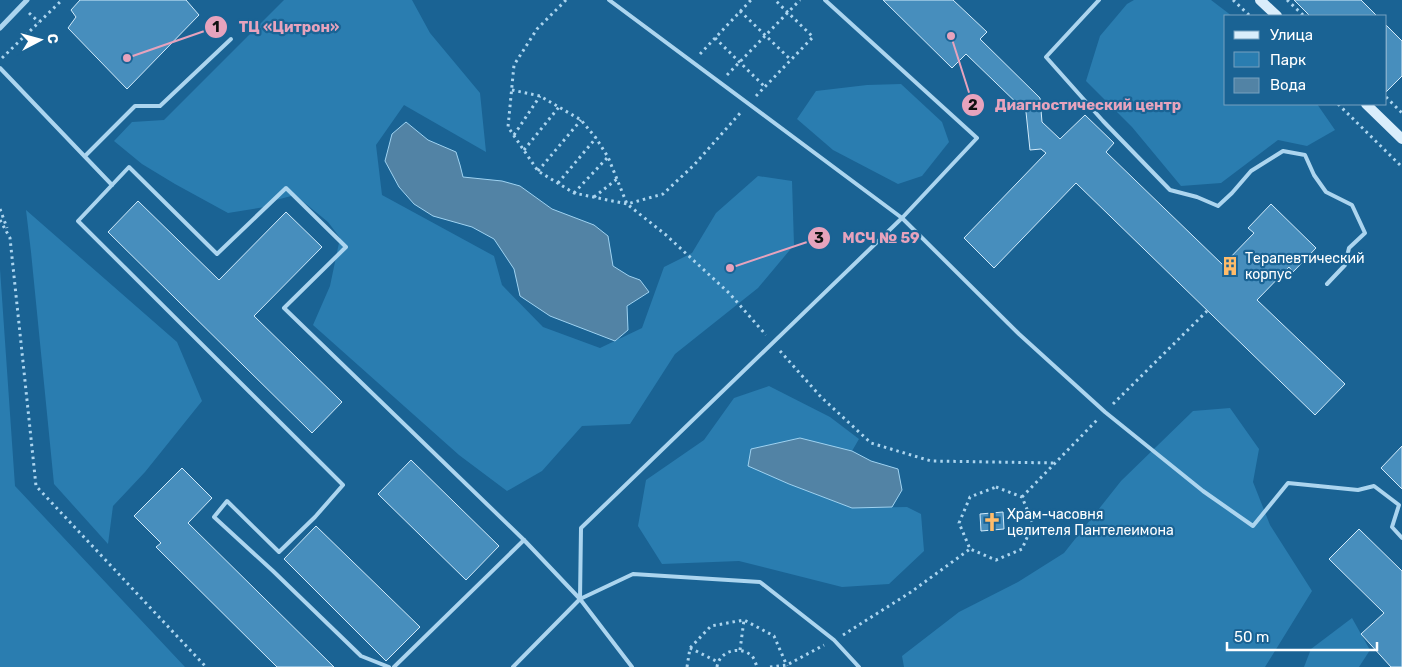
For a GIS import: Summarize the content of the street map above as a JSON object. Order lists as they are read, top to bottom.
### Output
{
  "places": {
    "other": ["Диагностический центр", "ТЦ «Цитрон»", "МСЧ № 59"],
    "building": ["Терапевтический корпус"],
    "church": ["Храм-часовня целителя Пантелеимона"]
  },
  "legend": ["Улица", "Парк", "Вода"],
  "scale_bar": "50 m",
  "north": "right"
}
